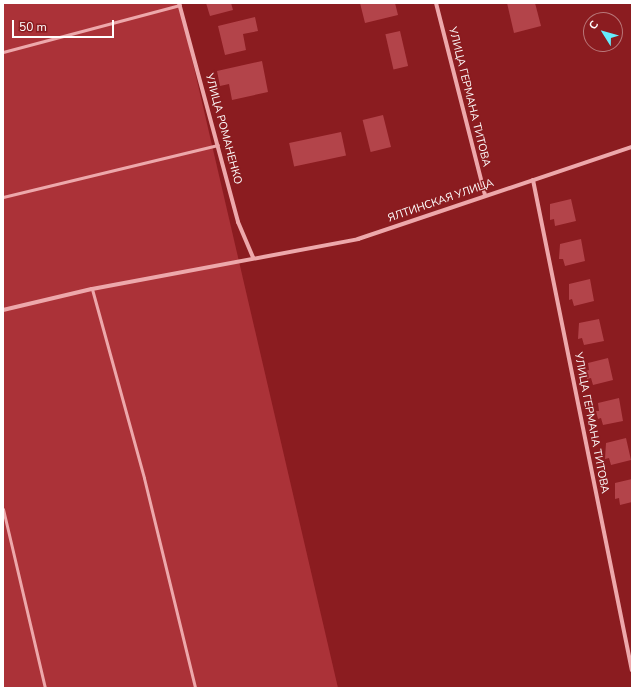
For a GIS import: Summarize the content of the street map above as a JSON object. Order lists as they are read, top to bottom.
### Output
{
  "streets": {
    "street": ["УЛИЦА ГЕРМАНА ТИТОВА", "УЛИЦА РОМАНЕНКО", "ЯЛТИНСКАЯ УЛИЦА"]
  },
  "crossings": [
    ["УЛИЦА ГЕРМАНА ТИТОВА", "ЯЛТИНСКАЯ УЛИЦА"],
    ["УЛИЦА РОМАНЕНКО", "ЯЛТИНСКАЯ УЛИЦА"]
  ],
  "scale_bar": "50 m",
  "north": "top left"
}
